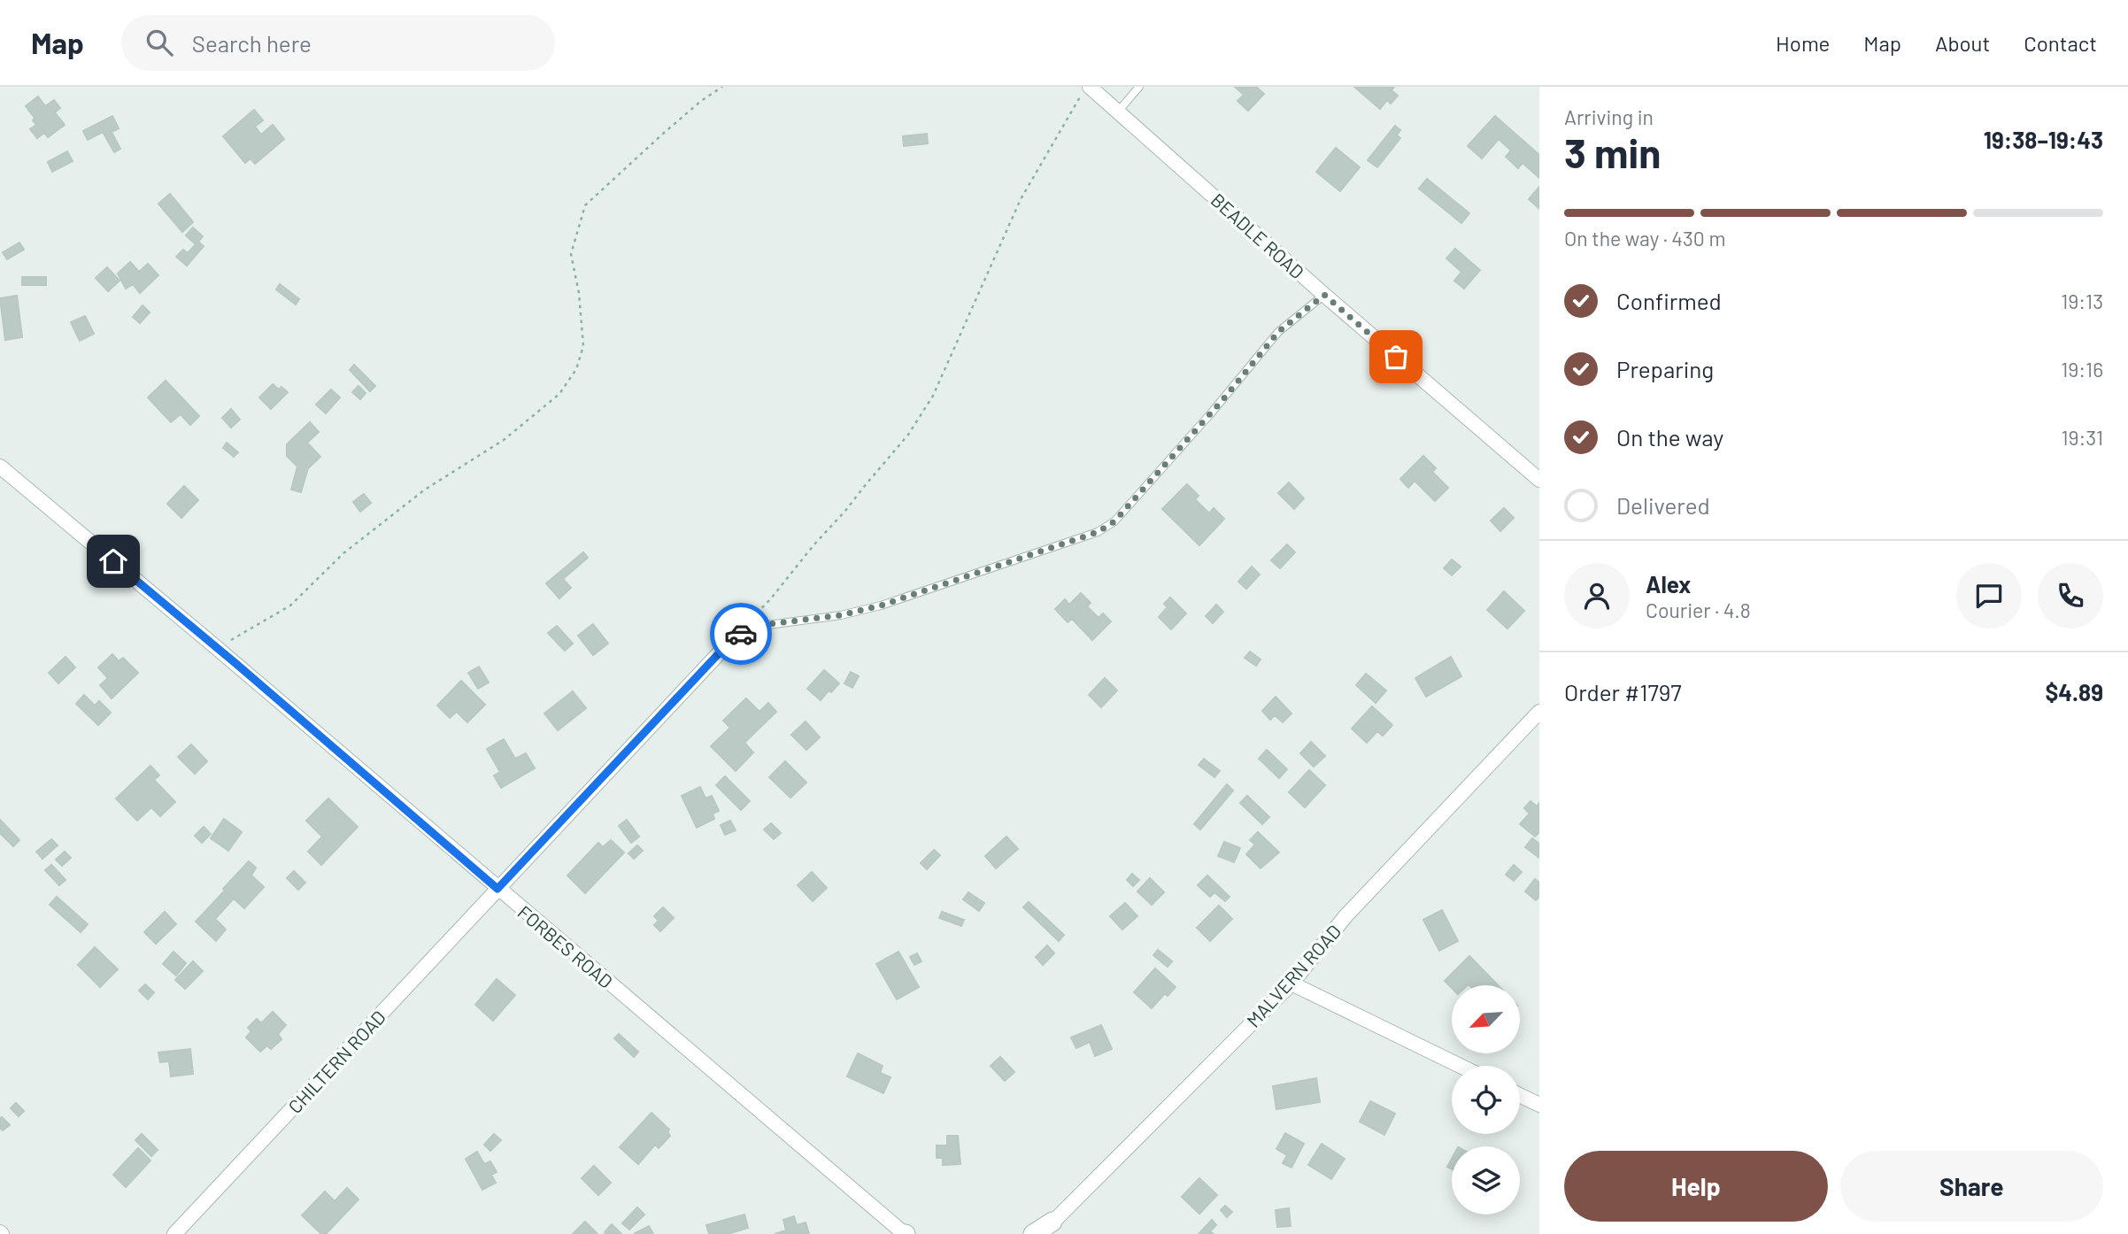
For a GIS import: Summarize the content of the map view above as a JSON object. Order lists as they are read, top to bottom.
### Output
{
  "streets": {
    "street": [
      "BEADLE ROAD",
      "FORBES ROAD",
      "MALVERN ROAD",
      "CHILTERN ROAD"
    ]
  },
  "crossings": [
    ["FORBES ROAD", "CHILTERN ROAD"]
  ],
  "north": "bottom left",
  "page": {
    "header": "Map",
    "search": "Search here",
    "nav": [
      "Home",
      "Map",
      "About",
      "Contact"
    ],
    "heading": ["3 min", "Arriving in", "19:38–19:43"],
    "panel": [
      "Alex",
      "Courier · 4.8",
      "Order #1797",
      "$4.89"
    ],
    "bar": "On the way · 430 m",
    "list": [
      ["Confirmed", "19:13"],
      ["Preparing", "19:16"],
      ["On the way", "19:31"],
      "Delivered"
    ],
    "buttons": ["Help", "Share"]
  }
}
